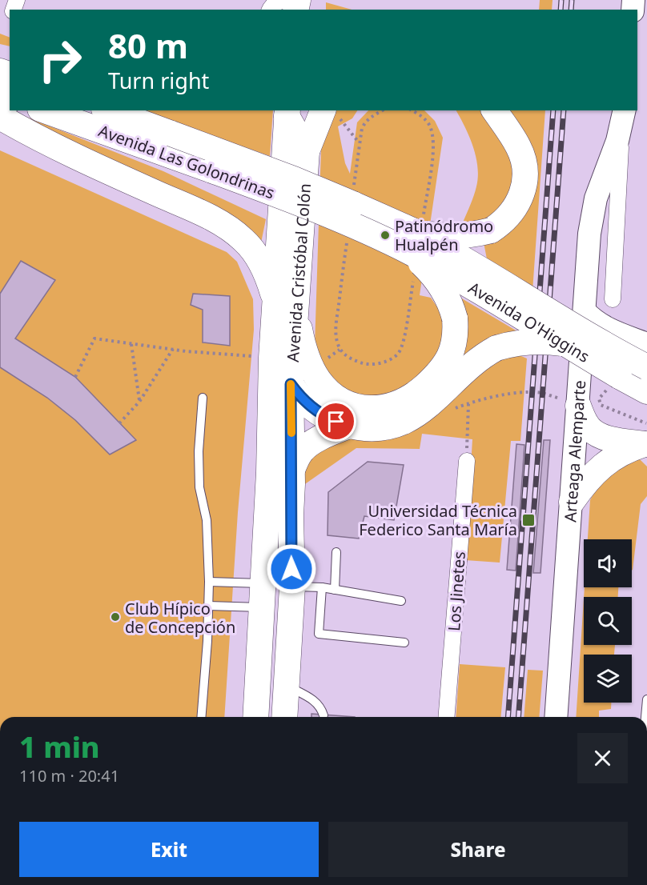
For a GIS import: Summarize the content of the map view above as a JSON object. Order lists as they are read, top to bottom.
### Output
{
  "streets": {
    "main road": [
      "Avenida Las Golondrinas",
      "Avenida Cristóbal Colón",
      "Avenida O'Higgins",
      "Arteaga Alemparte"
    ],
    "street": ["Los Jinetes"]
  },
  "crossings": [
    ["Avenida Las Golondrinas", "Avenida O'Higgins"]
  ],
  "places": {
    "other": ["Patinódromo Hualpén", "Club Hípico de Concepción"],
    "transit": ["Universidad Técnica Federico Santa María"]
  },
  "page": {
    "turn": ["80 m", "Turn right"],
    "heading": ["1 min", "110 m · 20:41"],
    "buttons": ["Exit", "Share"]
  }
}
